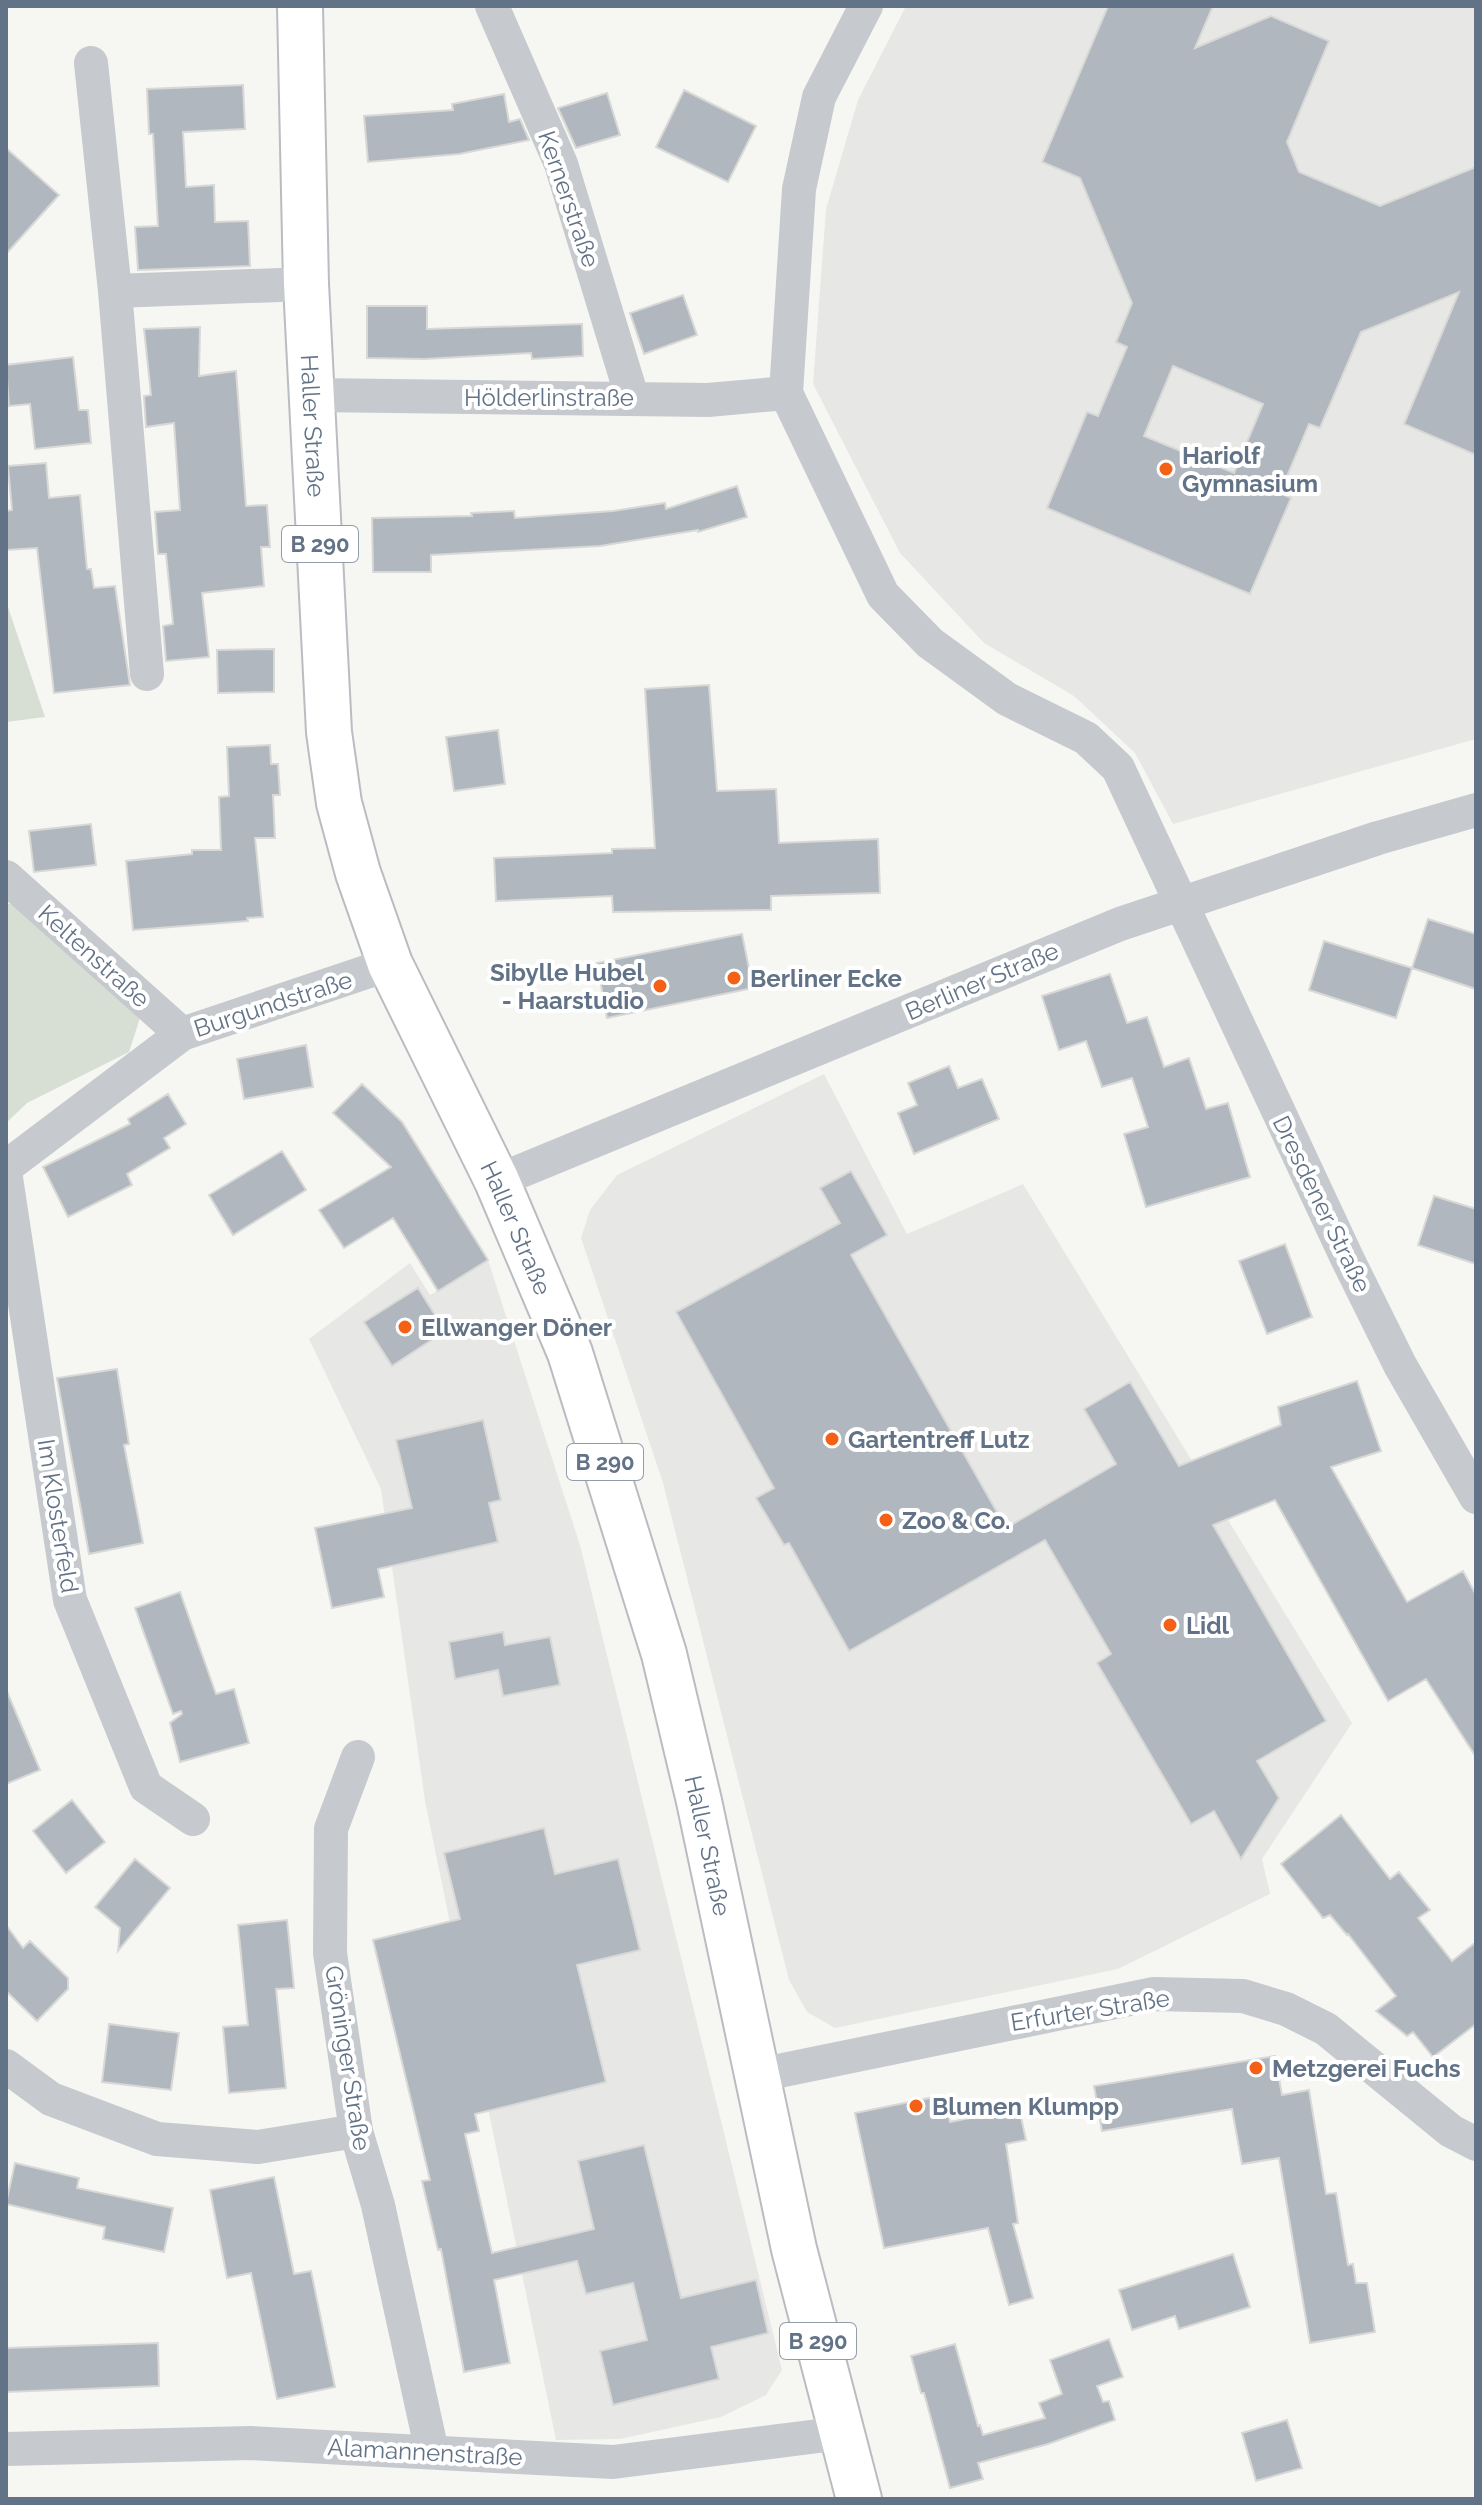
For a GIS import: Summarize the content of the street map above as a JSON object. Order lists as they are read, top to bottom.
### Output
{
  "streets": {
    "main road": ["Haller Straße", "B 290"],
    "street": [
      "Kernerstraße",
      "Hölderlinstraße",
      "Keltenstraße",
      "Berliner Straße",
      "Burgundstraße",
      "Dresdener Straße",
      "Im Klosterfeld",
      "Erfurter Straße",
      "Gröninger Straße",
      "Alamannenstraße"
    ]
  },
  "crossings": [
    ["Kernerstraße", "Hölderlinstraße"],
    ["Hölderlinstraße", "Haller Straße"],
    ["Hölderlinstraße", "Dresdener Straße"],
    ["Haller Straße", "Berliner Straße"],
    ["Haller Straße", "Burgundstraße"],
    ["Haller Straße", "Erfurter Straße"],
    ["Haller Straße", "Alamannenstraße"],
    ["Keltenstraße", "Burgundstraße"],
    ["Berliner Straße", "Dresdener Straße"],
    ["Gröninger Straße", "Alamannenstraße"]
  ],
  "places": [
    "Hariolf Gymnasium",
    "Berliner Ecke",
    "Sibylle Hubel - Haarstudio",
    "Ellwanger Döner",
    "Gartentreff Lutz",
    "Zoo & Co.",
    "Lidl",
    "Metzgerei Fuchs",
    "Blumen Klumpp"
  ]
}
